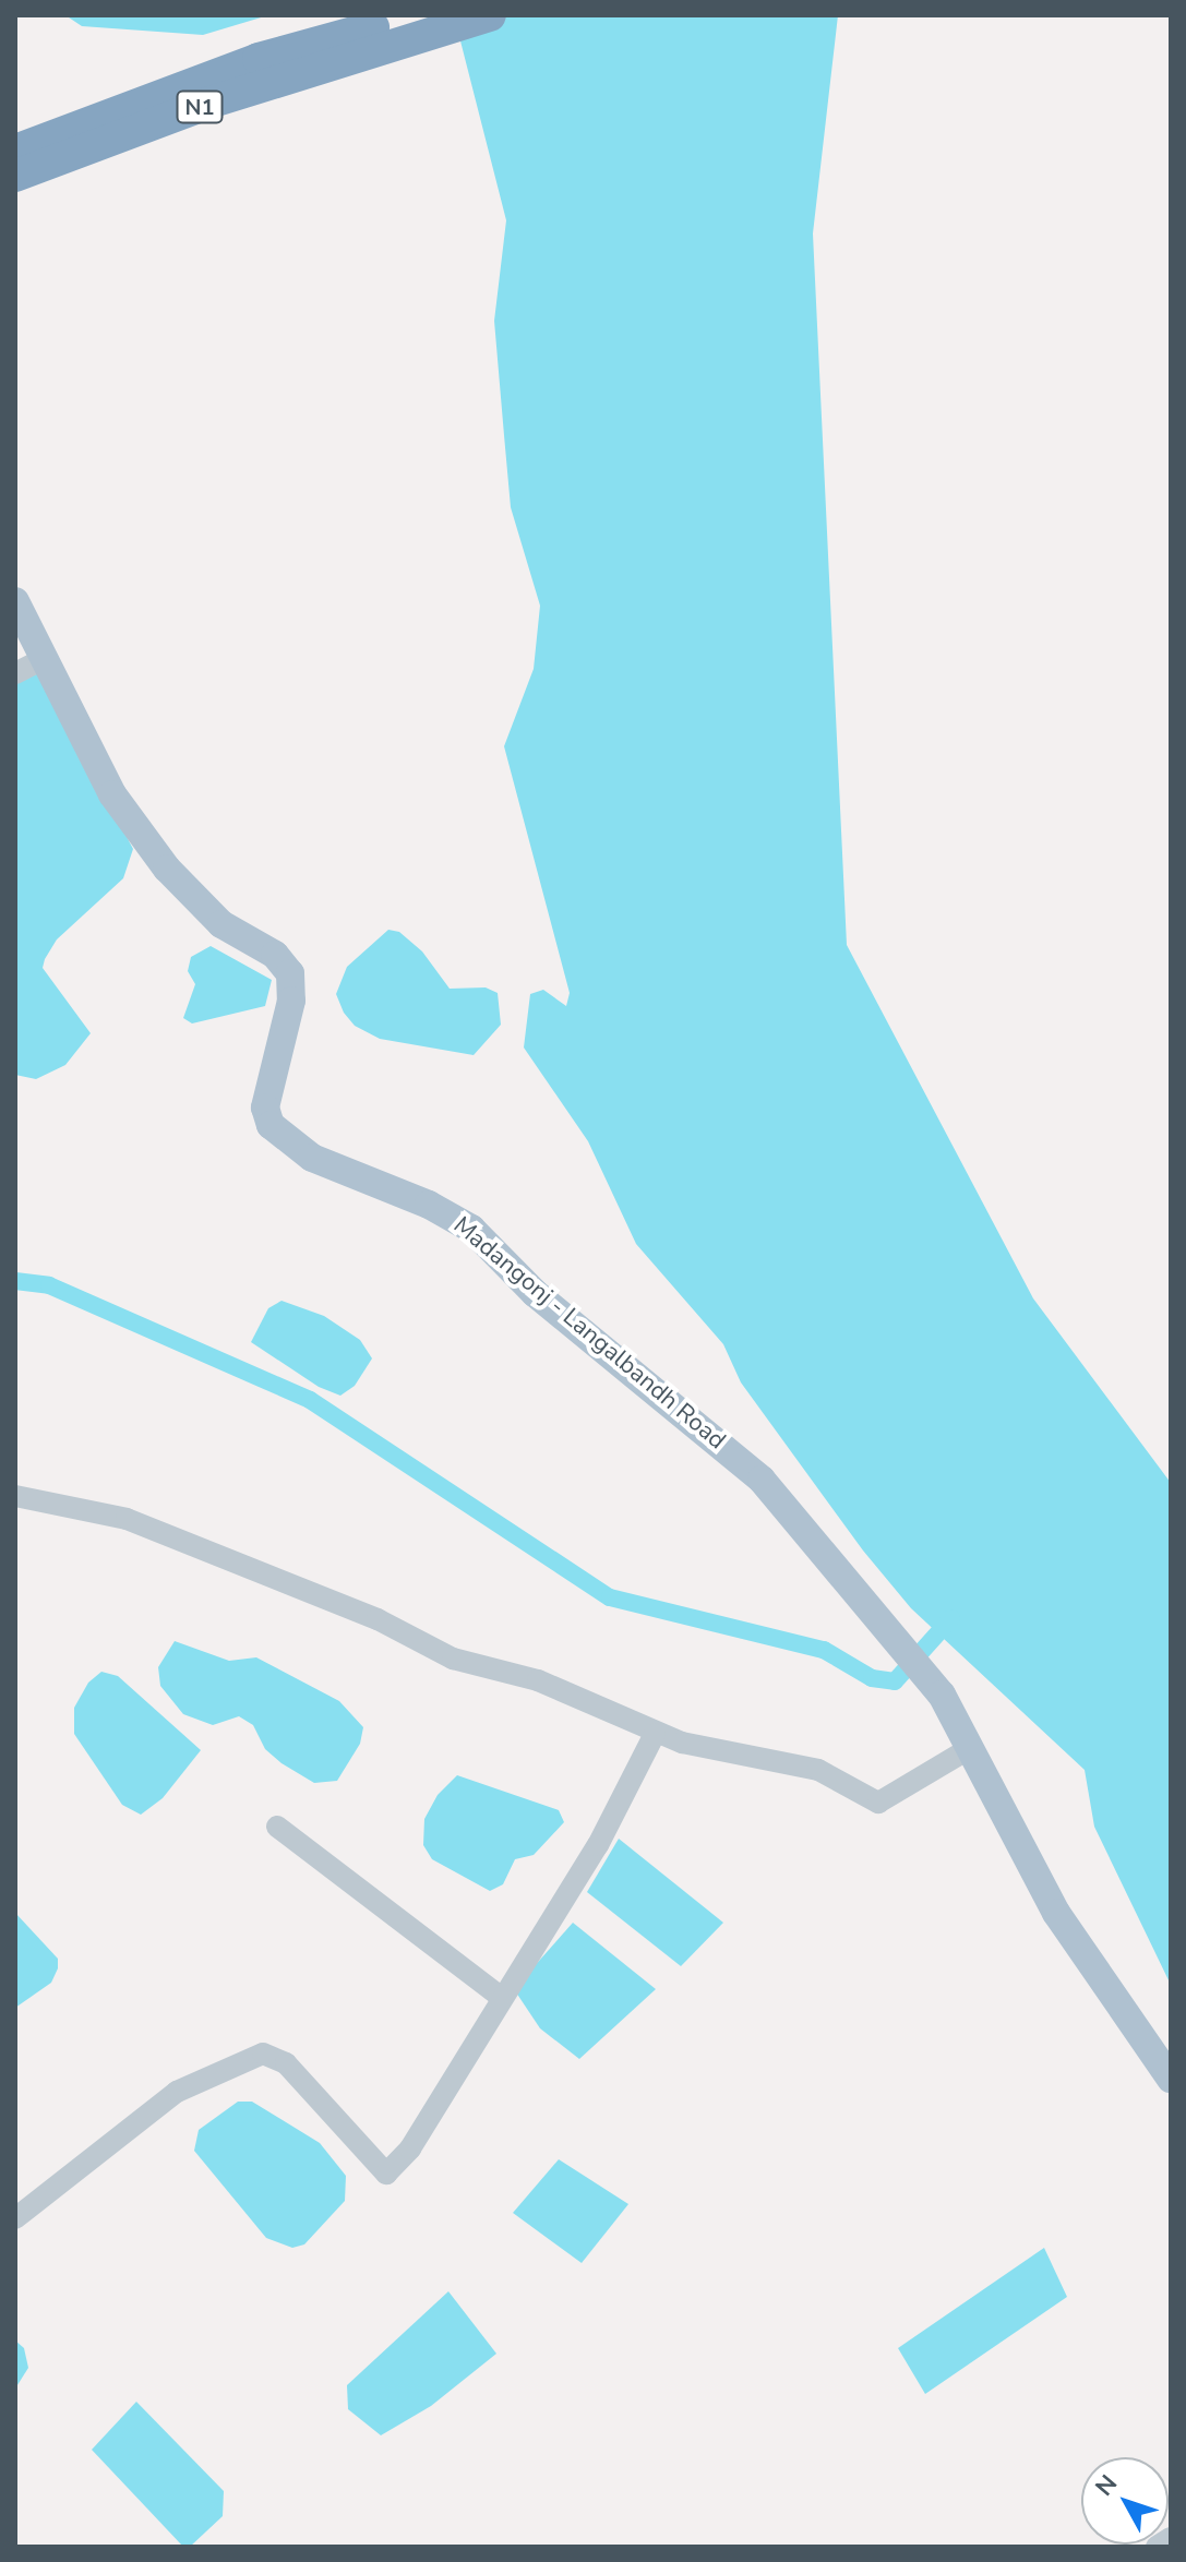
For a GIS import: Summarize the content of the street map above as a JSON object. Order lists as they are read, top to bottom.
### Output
{
  "streets": {
    "highway": ["N1"],
    "main road": ["Madangonj - Langalbandh Road"]
  },
  "north": "top left"
}
